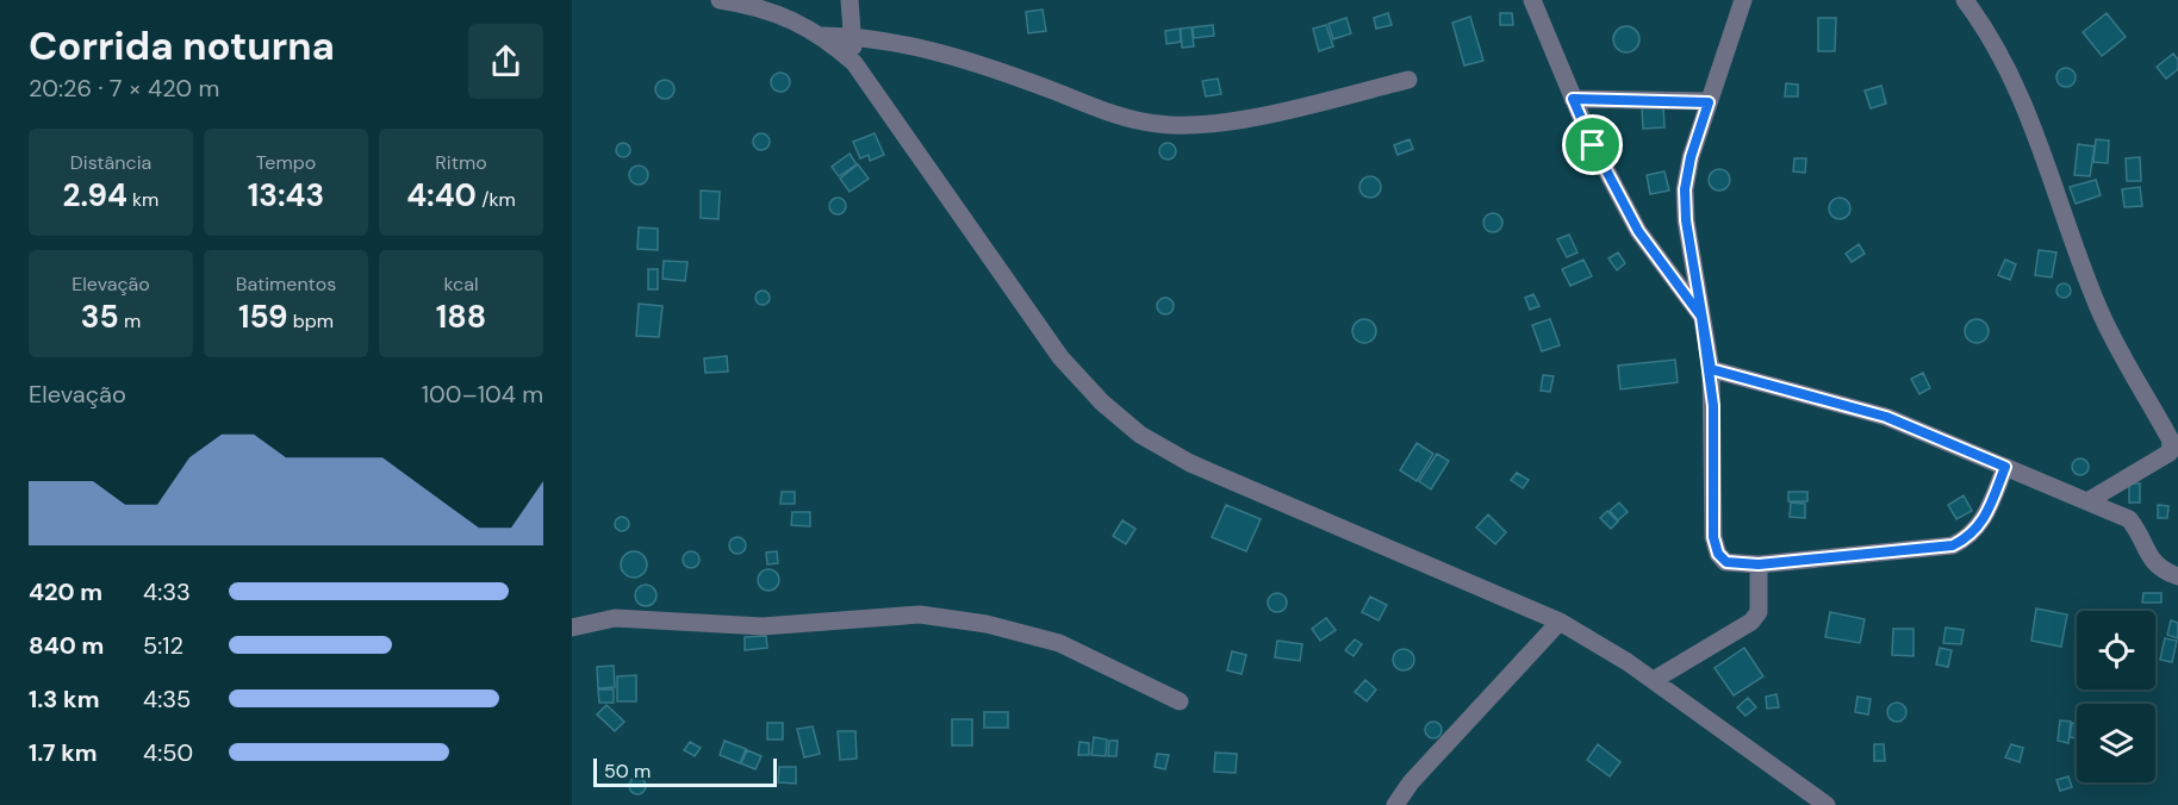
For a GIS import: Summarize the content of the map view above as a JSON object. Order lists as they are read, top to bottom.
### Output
{
  "scale_bar": "50 m",
  "page": {
    "heading": ["Corrida noturna", "20:26 · 7 × 420 m"],
    "stats": [
      ["Distância", "2.94 km"],
      ["Tempo", "13:43"],
      ["Ritmo", "4:40 /km"],
      ["Elevação", "35 m"],
      ["Batimentos", "159 bpm"],
      ["kcal", "188"]
    ],
    "chart": ["Elevação", "100–104 m"],
    "list": [
      {
        "name": "420 m",
        "note": "4:33"
      },
      {
        "name": "840 m",
        "note": "5:12"
      },
      {
        "name": "1.3 km",
        "note": "4:35"
      },
      {
        "name": "1.7 km",
        "note": "4:50"
      }
    ],
    "scale": "50 m"
  }
}
